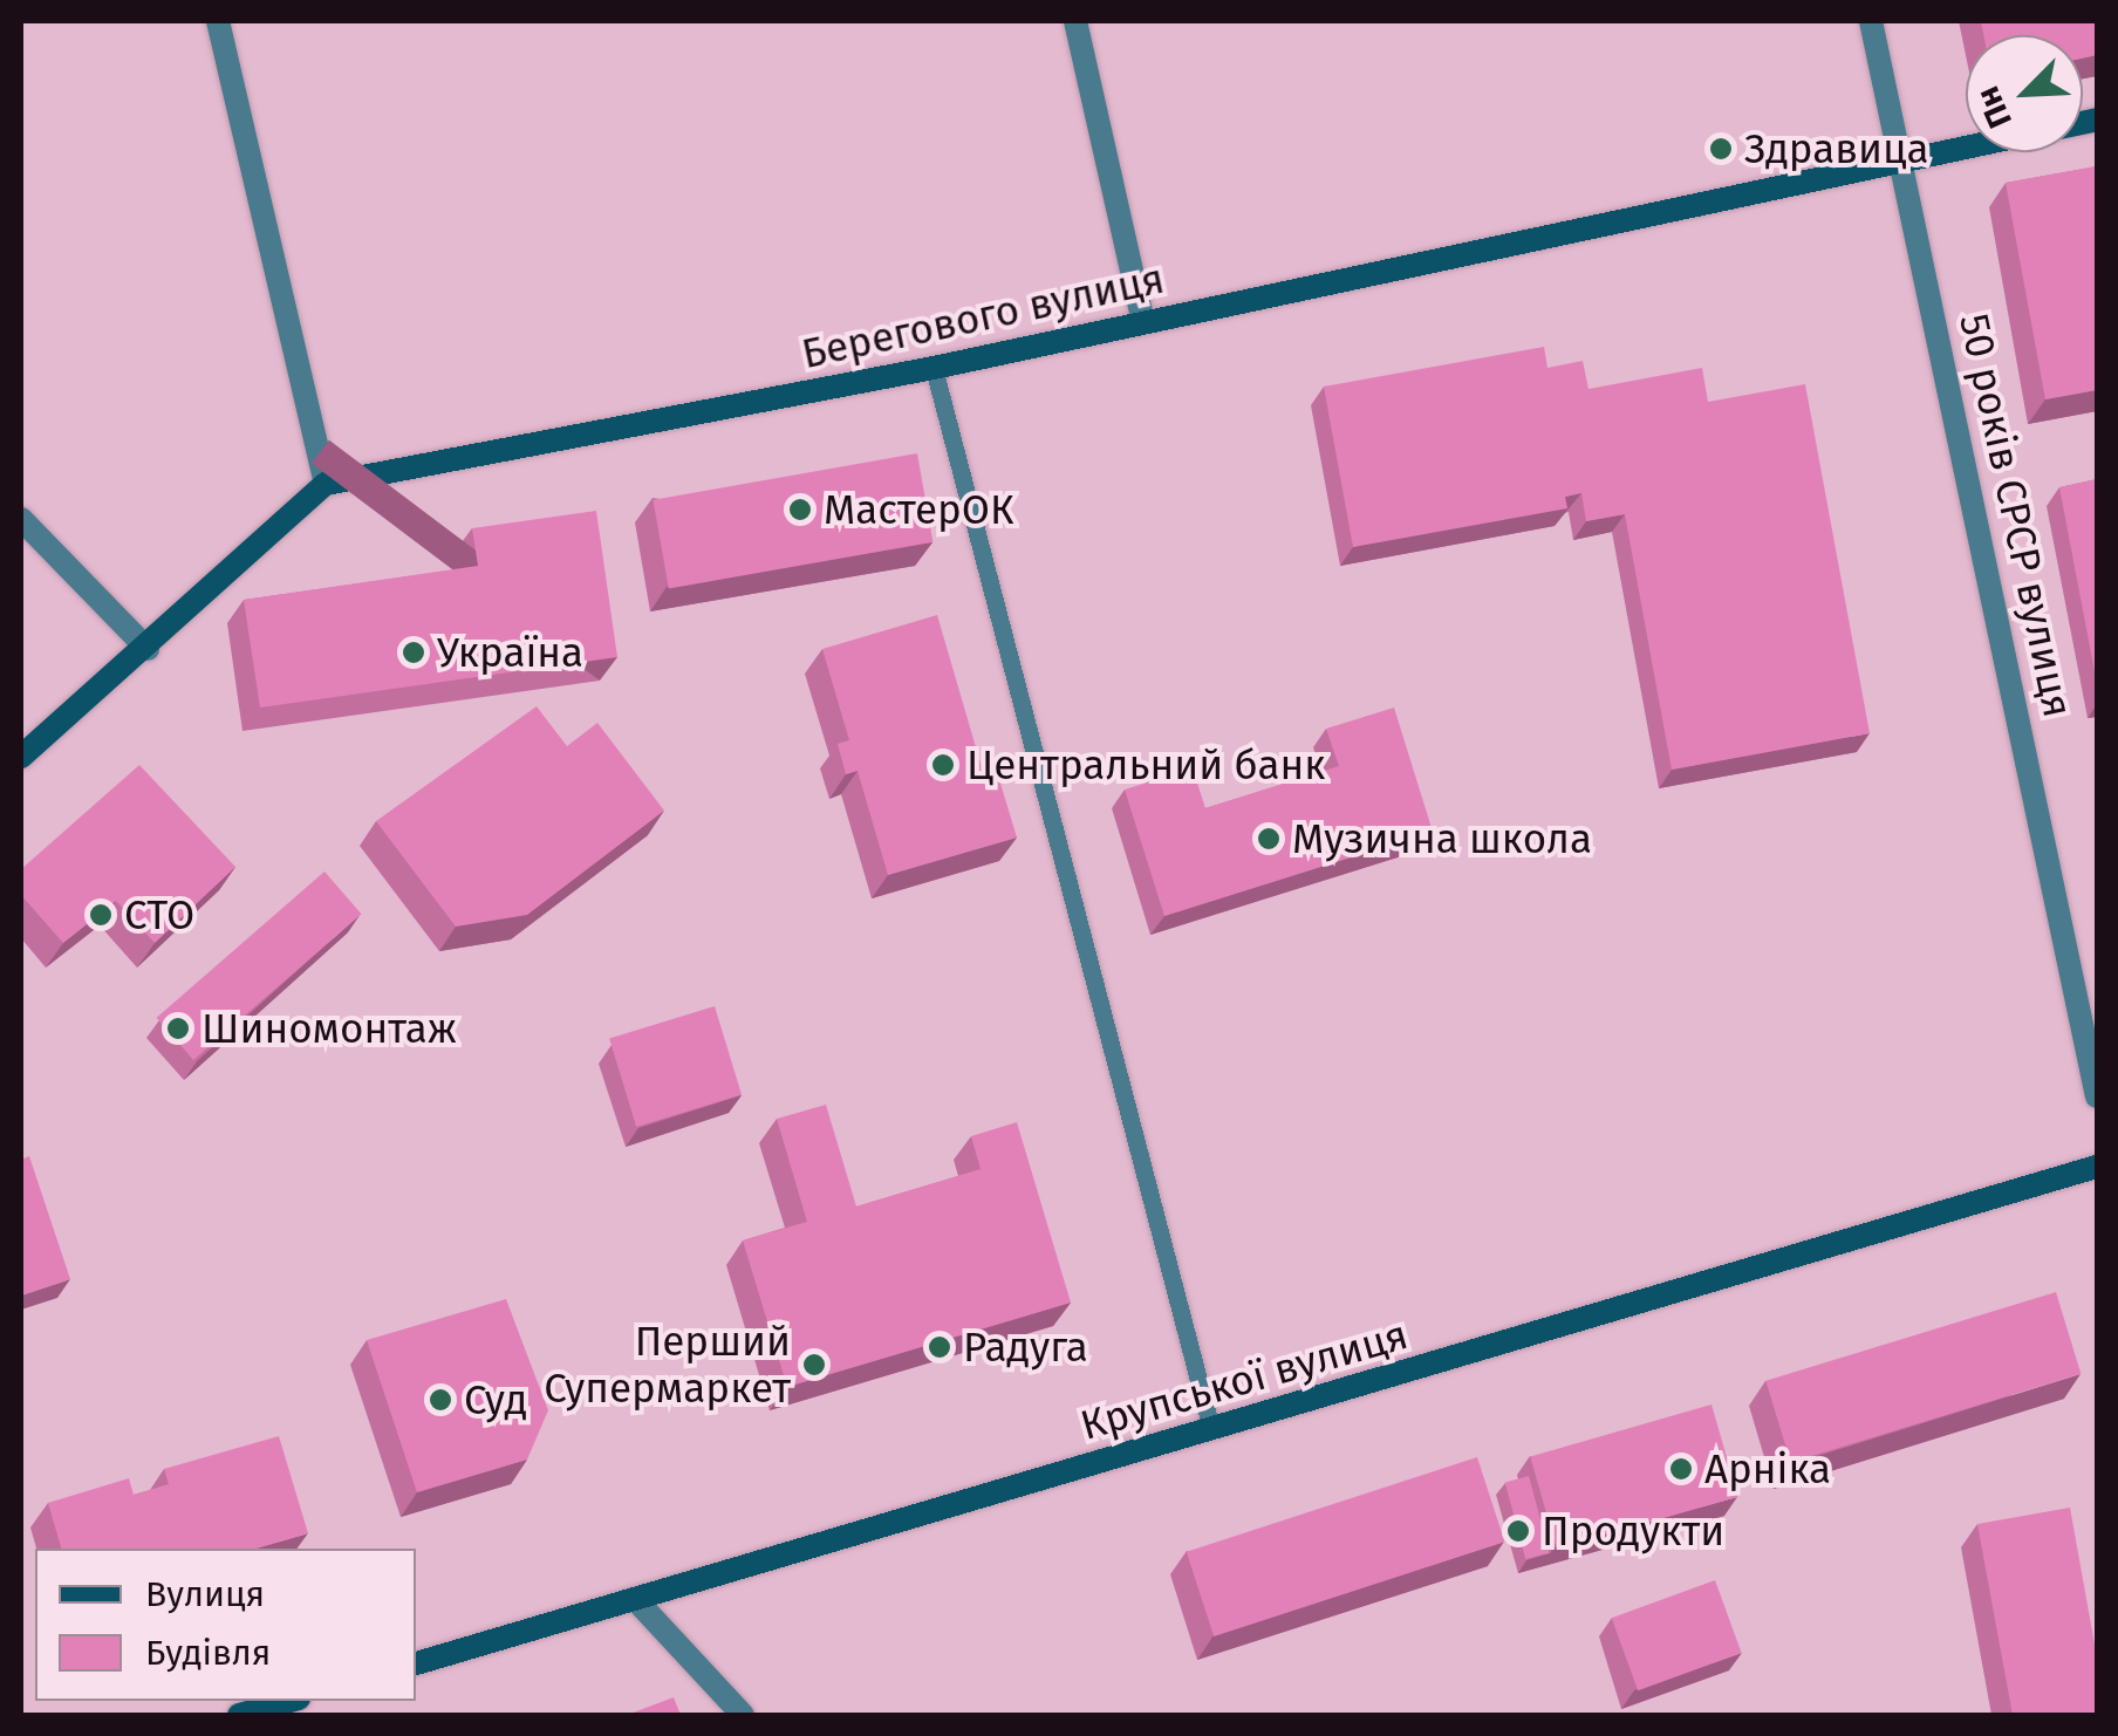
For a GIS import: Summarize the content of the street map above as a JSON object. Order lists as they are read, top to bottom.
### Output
{
  "streets": {
    "street": ["Берегового вулиця", "50 років СРСР вулиця", "Крупської вулиця"]
  },
  "crossings": [
    ["Берегового вулиця", "50 років СРСР вулиця"]
  ],
  "places": [
    "Здравица",
    "МастерОК",
    "Україна",
    "Центральний банк",
    "Музична школа",
    "СТО",
    "Шиномонтаж",
    "Радуга",
    "Перший Супермаркет",
    "Суд",
    "Арніка",
    "Продукти"
  ],
  "legend": ["Вулиця", "Будівля"],
  "north": "bottom left"
}
